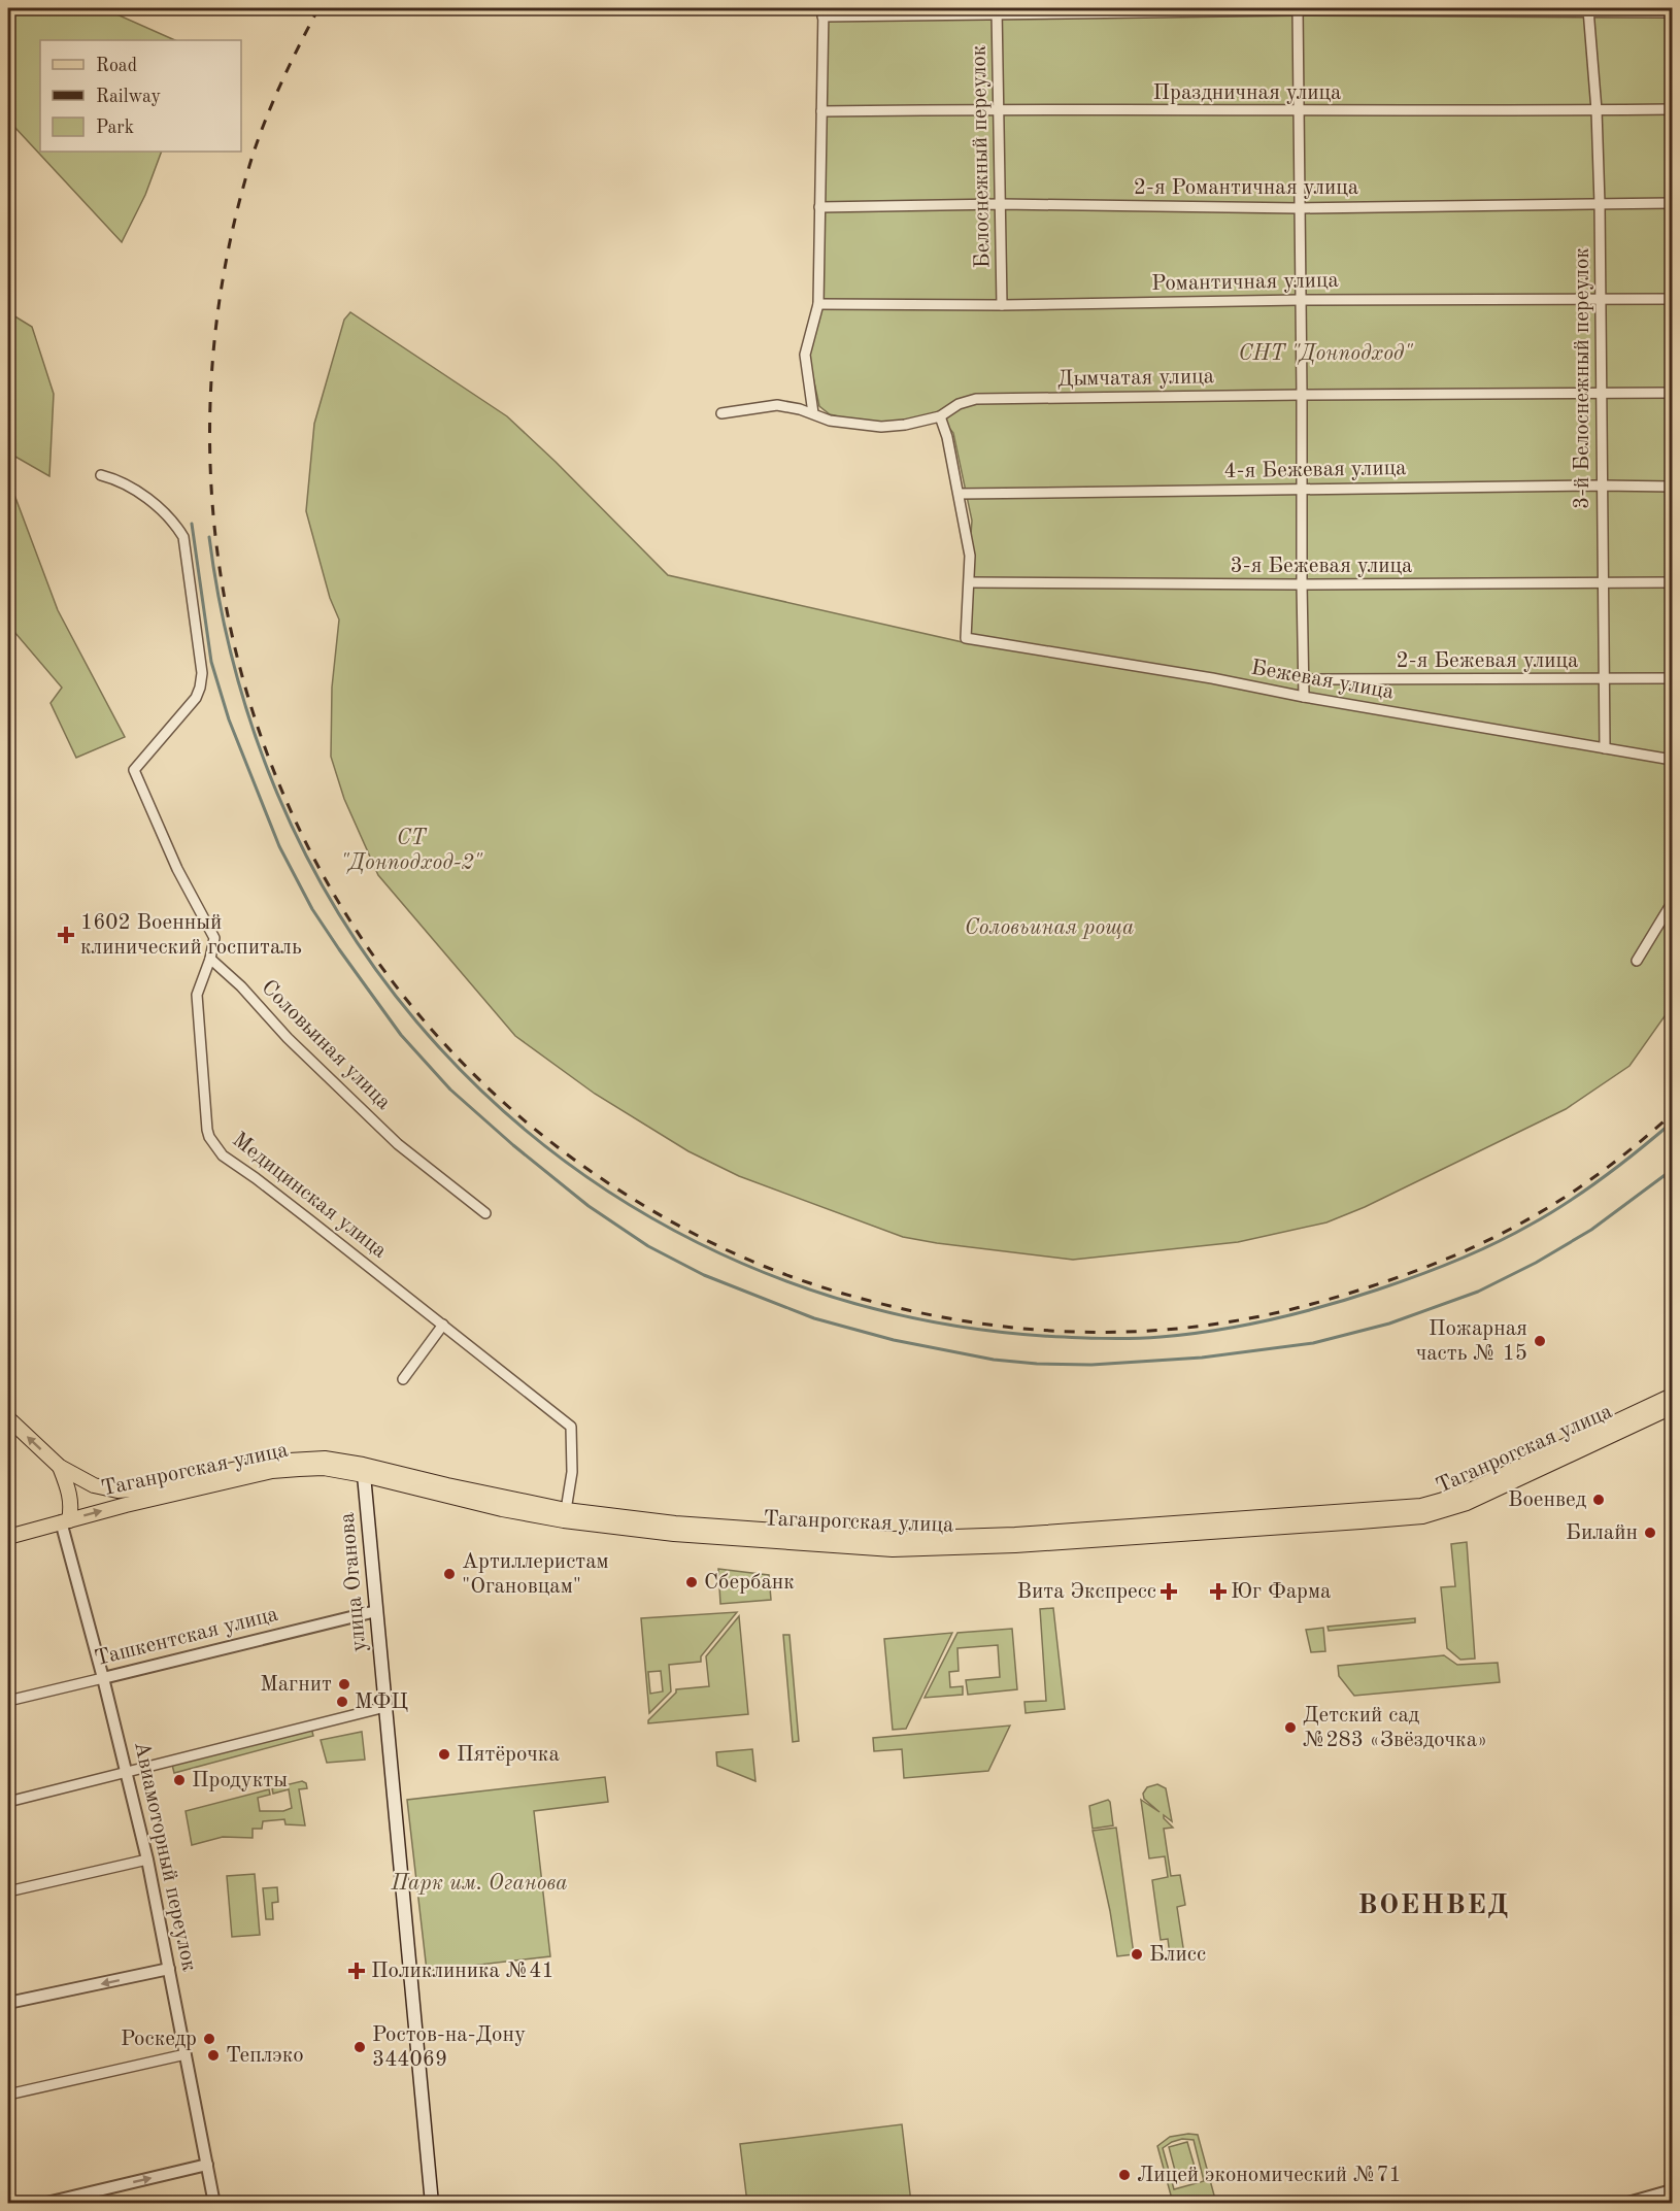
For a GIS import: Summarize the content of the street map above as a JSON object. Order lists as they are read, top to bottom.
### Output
{
  "streets": {
    "main road": ["Таганрогская улица", "улица Оганова"],
    "street": [
      "Праздничная улица",
      "Белоснежный переулок",
      "2-я Романтичная улица",
      "Романтичная улица",
      "Дымчатая улица",
      "3-й Белоснежный переулок",
      "4-я Бежевая улица",
      "3-я Бежевая улица",
      "2-я Бежевая улица",
      "Бежевая улица",
      "Соловьиная улица",
      "Медицинская улица",
      "Ташкентская улица",
      "Авиамоторный переулок"
    ]
  },
  "crossings": [
    ["Праздничная улица", "Белоснежный переулок"],
    ["Праздничная улица", "3-й Белоснежный переулок"],
    ["Белоснежный переулок", "2-я Романтичная улица"],
    ["Белоснежный переулок", "Романтичная улица"],
    ["2-я Романтичная улица", "3-й Белоснежный переулок"],
    ["Романтичная улица", "3-й Белоснежный переулок"],
    ["Дымчатая улица", "3-й Белоснежный переулок"],
    ["3-й Белоснежный переулок", "4-я Бежевая улица"],
    ["3-й Белоснежный переулок", "3-я Бежевая улица"],
    ["3-й Белоснежный переулок", "2-я Бежевая улица"],
    ["3-й Белоснежный переулок", "Бежевая улица"],
    ["3-я Бежевая улица", "Бежевая улица"],
    ["Соловьиная улица", "Медицинская улица"],
    ["Медицинская улица", "Таганрогская улица"],
    ["Таганрогская улица", "улица Оганова"],
    ["Таганрогская улица", "Авиамоторный переулок"],
    ["улица Оганова", "Ташкентская улица"],
    ["Ташкентская улица", "Авиамоторный переулок"]
  ],
  "districts": ["ВОЕНВЕД"],
  "parks": [
    "СНТ \"Донподход\"",
    "СТ \"Донподход-2\"",
    "Соловьиная роща",
    "Парк им. Оганова"
  ],
  "places": {
    "health": [
      "1602 Военный клинический госпиталь",
      "Вита Экспресс",
      "Юг Фарма",
      "Поликлиника №41"
    ],
    "other": [
      "Пожарная часть № 15",
      "Военвед",
      "Билайн",
      "Артиллеристам \"Огановцам\"",
      "Сбербанк",
      "Магнит",
      "МФЦ",
      "Детский сад №283 «Звёздочка»",
      "Пятёрочка",
      "Продукты",
      "Блисс",
      "Роскедр",
      "Ростов-на-Дону 344069",
      "Теплэко",
      "Лицей экономический №71"
    ]
  },
  "legend": ["Road", "Railway", "Park"]
}
